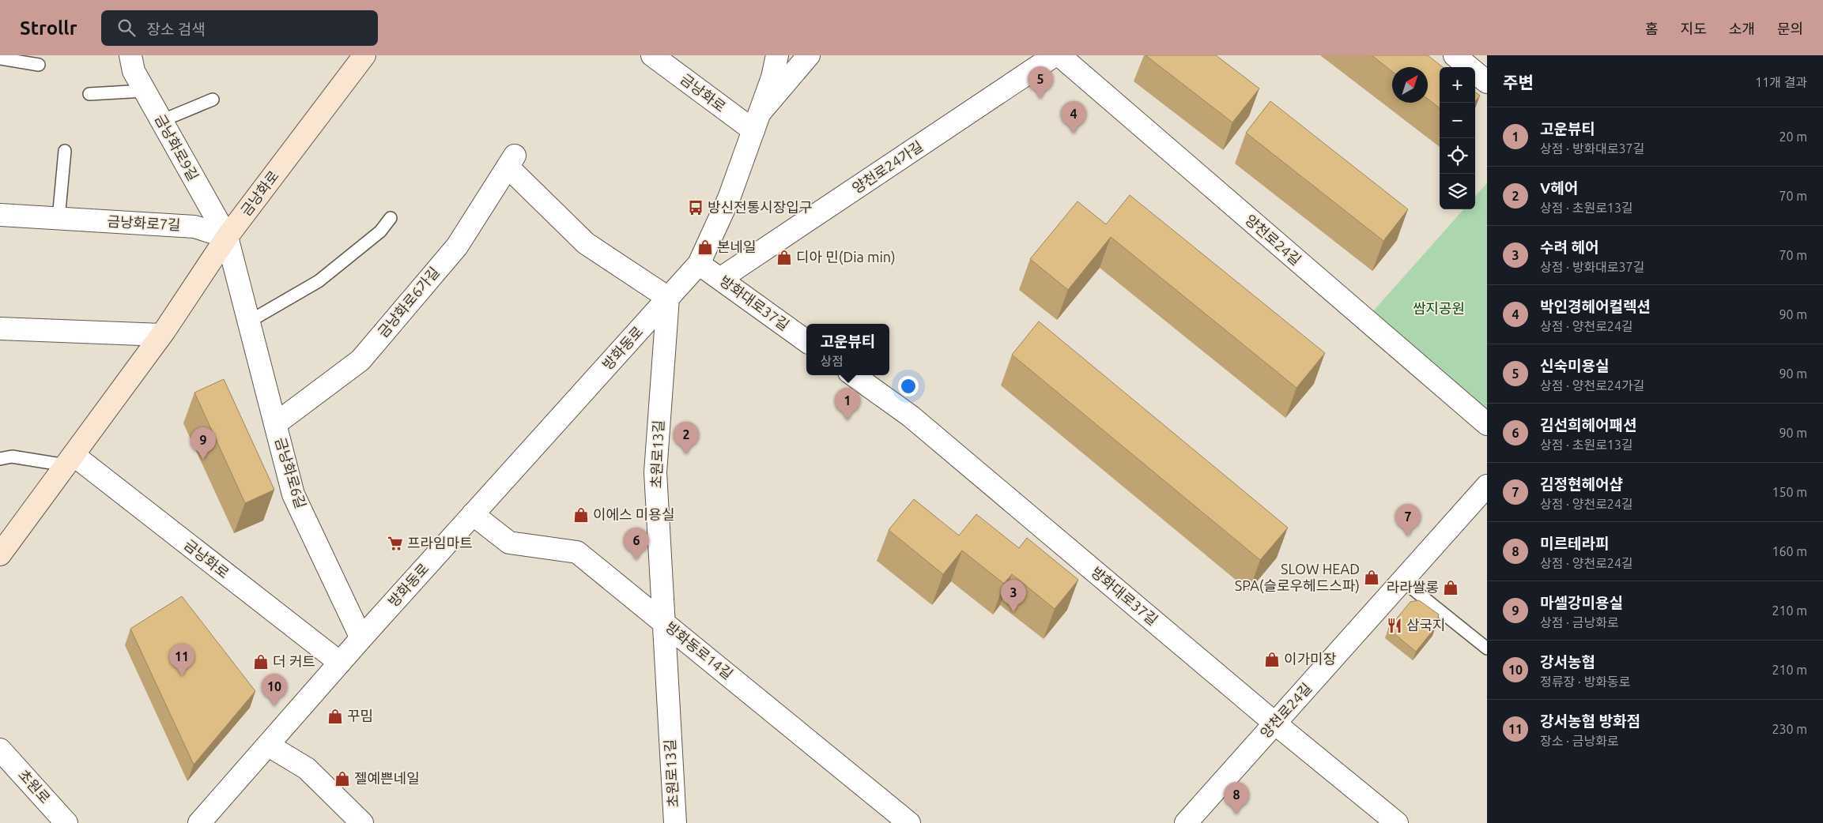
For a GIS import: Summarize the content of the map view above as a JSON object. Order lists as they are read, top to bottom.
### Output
{
  "streets": {
    "main road": ["금낭화로"],
    "street": [
      "금낭화로9길",
      "양천로24가길",
      "금낭화로7길",
      "양천로24길",
      "금낭화로6가길",
      "방화대로37길",
      "방화동로",
      "초원로13길",
      "금낭화로6길",
      "방화동로14길",
      "초원로"
    ]
  },
  "crossings": [
    ["금낭화로", "금낭화로9길"],
    ["금낭화로", "금낭화로7길"],
    ["금낭화로", "방화동로"],
    ["금낭화로", "금낭화로6길"],
    ["금낭화로9길", "금낭화로7길"],
    ["금낭화로9길", "금낭화로6길"],
    ["양천로24가길", "방화대로37길"],
    ["금낭화로7길", "금낭화로6길"],
    ["양천로24길", "방화대로37길"],
    ["금낭화로6가길", "방화동로"],
    ["금낭화로6가길", "초원로13길"],
    ["금낭화로6가길", "금낭화로6길"],
    ["방화대로37길", "방화동로"],
    ["방화동로", "초원로13길"],
    ["방화동로", "금낭화로6길"],
    ["방화동로", "방화동로14길"],
    ["초원로13길", "방화동로14길"]
  ],
  "parks": ["쌈지공원"],
  "places": {
    "bus stop": ["방신전통시장입구"],
    "shop": [
      "본네일",
      "디아 민(Dia min)",
      "이에스 미용실",
      "SLOW HEAD SPA(슬로우헤드스파)",
      "라라쌀롱",
      "이가미장",
      "더 커트",
      "꾸밈",
      "젤예쁜네일"
    ],
    "supermarket": ["프라임마트"],
    "restaurant": ["삼국지"]
  },
  "north": "top right",
  "page": {
    "header": "Strollr",
    "search": "장소 검색",
    "nav": [
      "홈",
      "지도",
      "소개",
      "문의"
    ],
    "heading": ["주변", "11개 결과"],
    "pins": [
      "5",
      "4",
      "1",
      "2",
      "9",
      "7",
      "6",
      "3",
      "11",
      "10",
      "8"
    ],
    "map_buttons": ["+", "−"],
    "list": [
      {
        "mark": "1",
        "name": "고운뷰티",
        "note": "상점 · 방화대로37길",
        "value": "20 m"
      },
      {
        "mark": "2",
        "name": "V헤어",
        "note": "상점 · 초원로13길",
        "value": "70 m"
      },
      {
        "mark": "3",
        "name": "수려 헤어",
        "note": "상점 · 방화대로37길",
        "value": "70 m"
      },
      {
        "mark": "4",
        "name": "박인경헤어컬렉션",
        "note": "상점 · 양천로24길",
        "value": "90 m"
      },
      {
        "mark": "5",
        "name": "신숙미용실",
        "note": "상점 · 양천로24가길",
        "value": "90 m"
      },
      {
        "mark": "6",
        "name": "김선희헤어패션",
        "note": "상점 · 초원로13길",
        "value": "90 m"
      },
      {
        "mark": "7",
        "name": "김정현헤어샵",
        "note": "상점 · 양천로24길",
        "value": "150 m"
      },
      {
        "mark": "8",
        "name": "미르테라피",
        "note": "상점 · 양천로24길",
        "value": "160 m"
      },
      {
        "mark": "9",
        "name": "마셀강미용실",
        "note": "상점 · 금낭화로",
        "value": "210 m"
      },
      {
        "mark": "10",
        "name": "강서농협",
        "note": "정류장 · 방화동로",
        "value": "210 m"
      },
      {
        "mark": "11",
        "name": "강서농협 방화점",
        "note": "장소 · 금낭화로",
        "value": "230 m"
      }
    ],
    "popup": ["고운뷰티", "상점"]
  }
}
